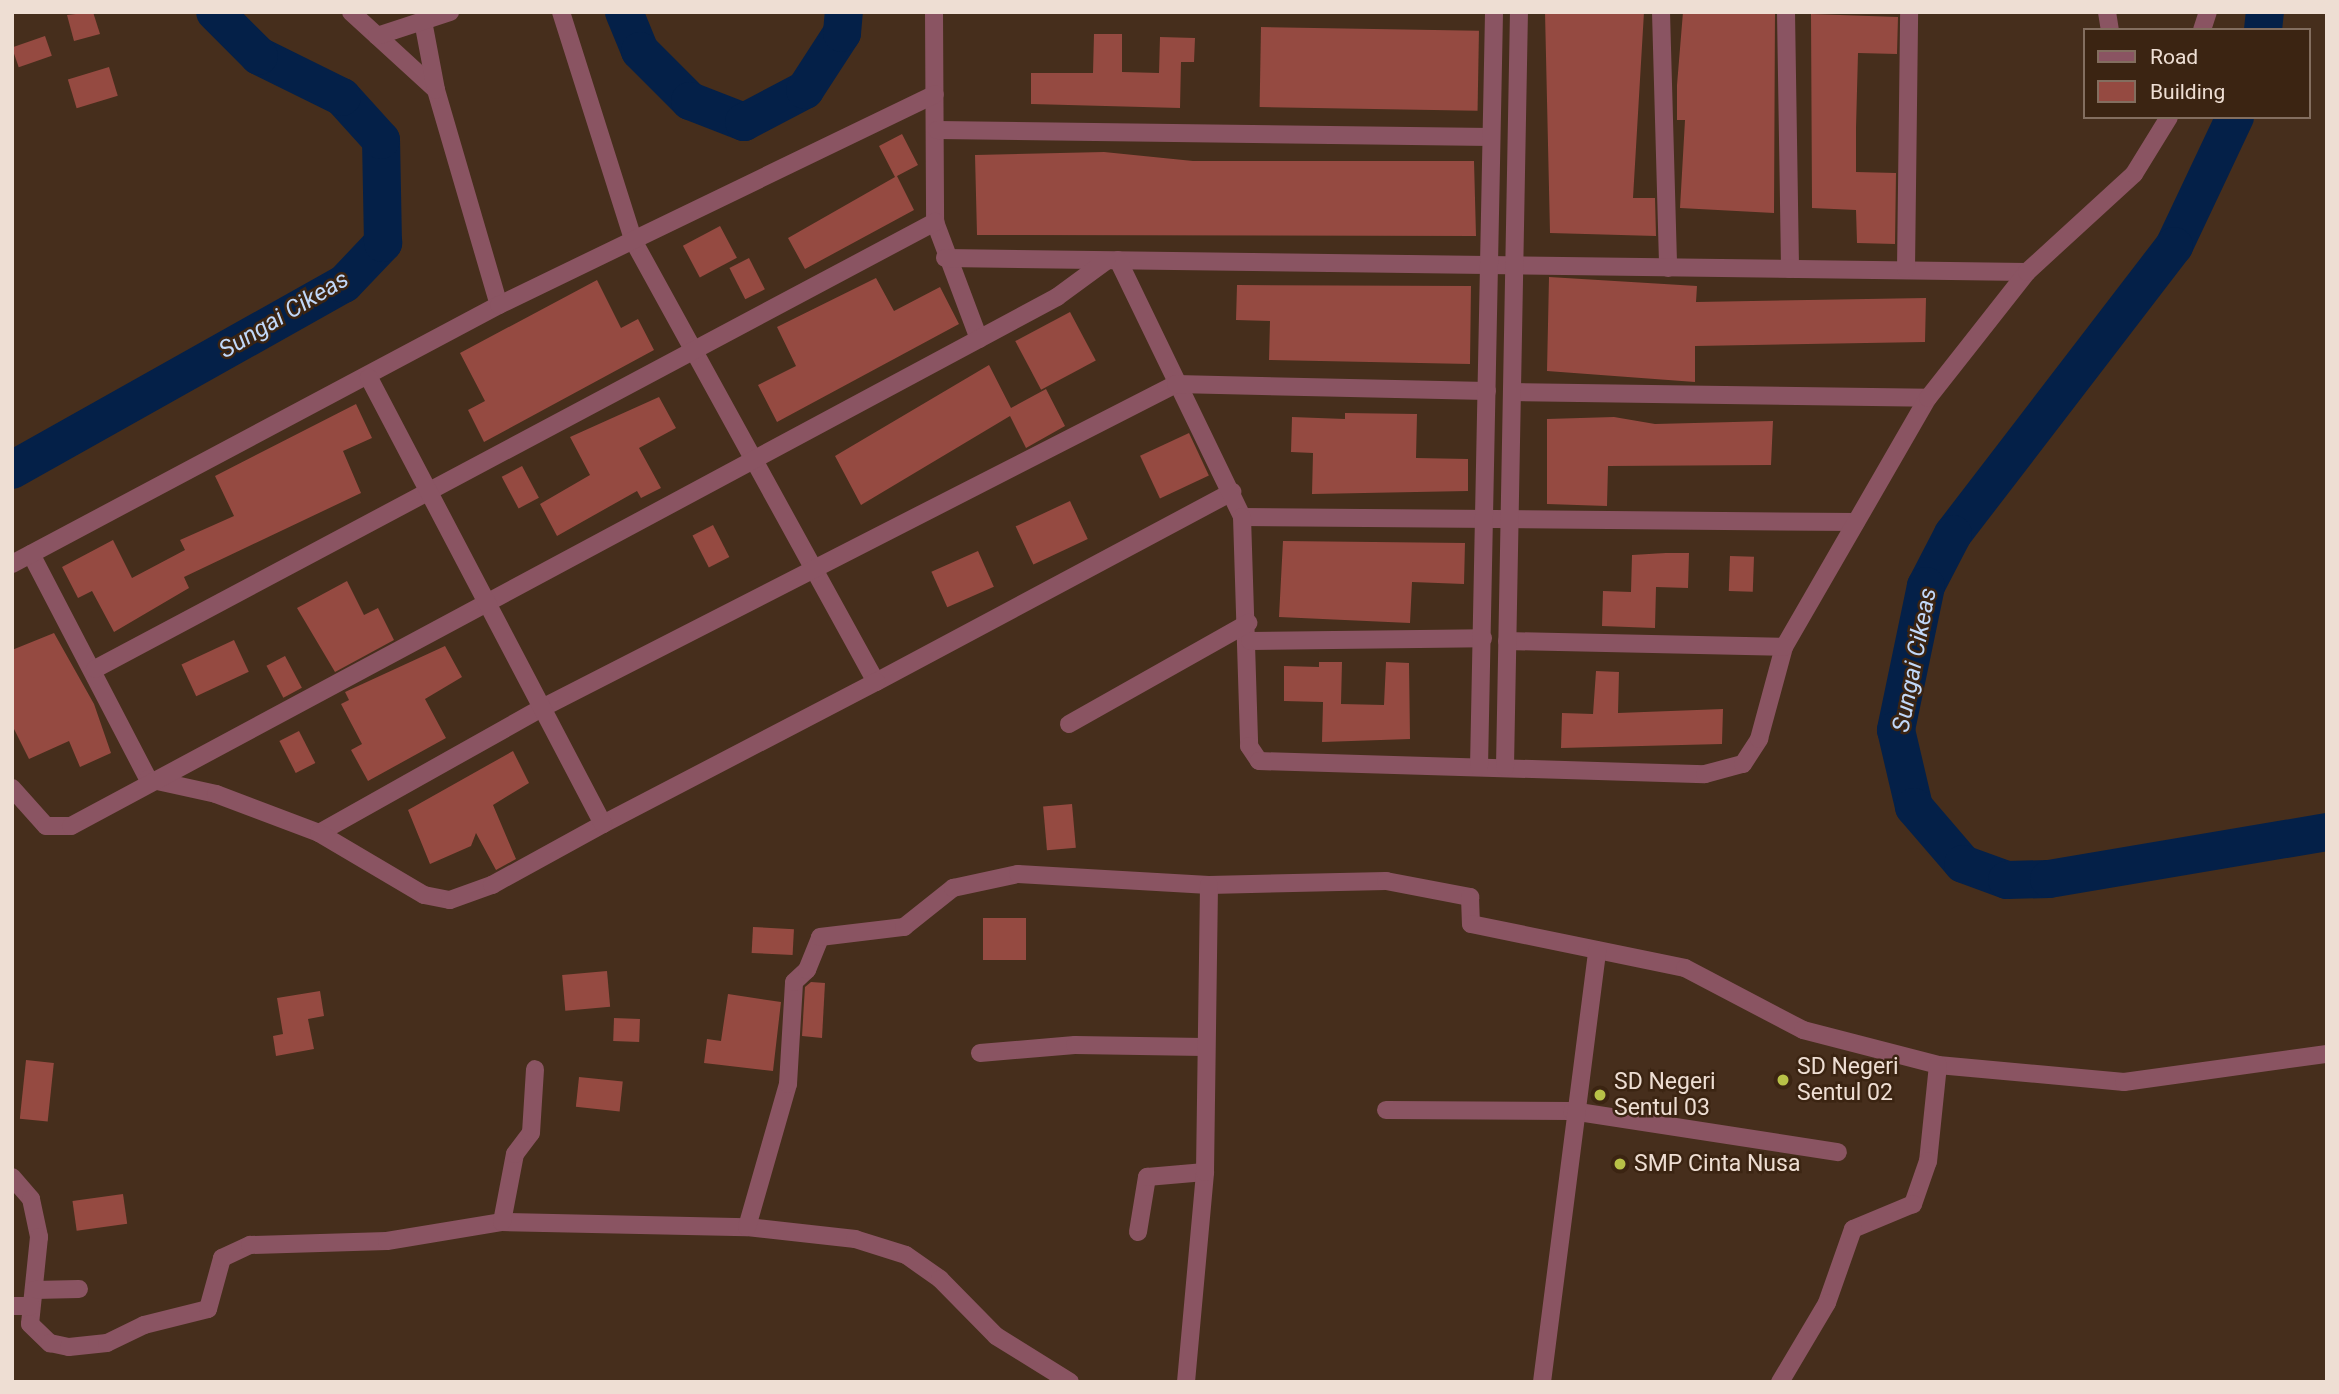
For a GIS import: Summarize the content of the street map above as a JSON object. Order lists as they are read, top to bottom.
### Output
{
  "water": ["Sungai Cikeas"],
  "places": ["SD Negeri Sentul 02", "SD Negeri Sentul 03", "SMP Cinta Nusa"],
  "legend": ["Road", "Building"]
}
